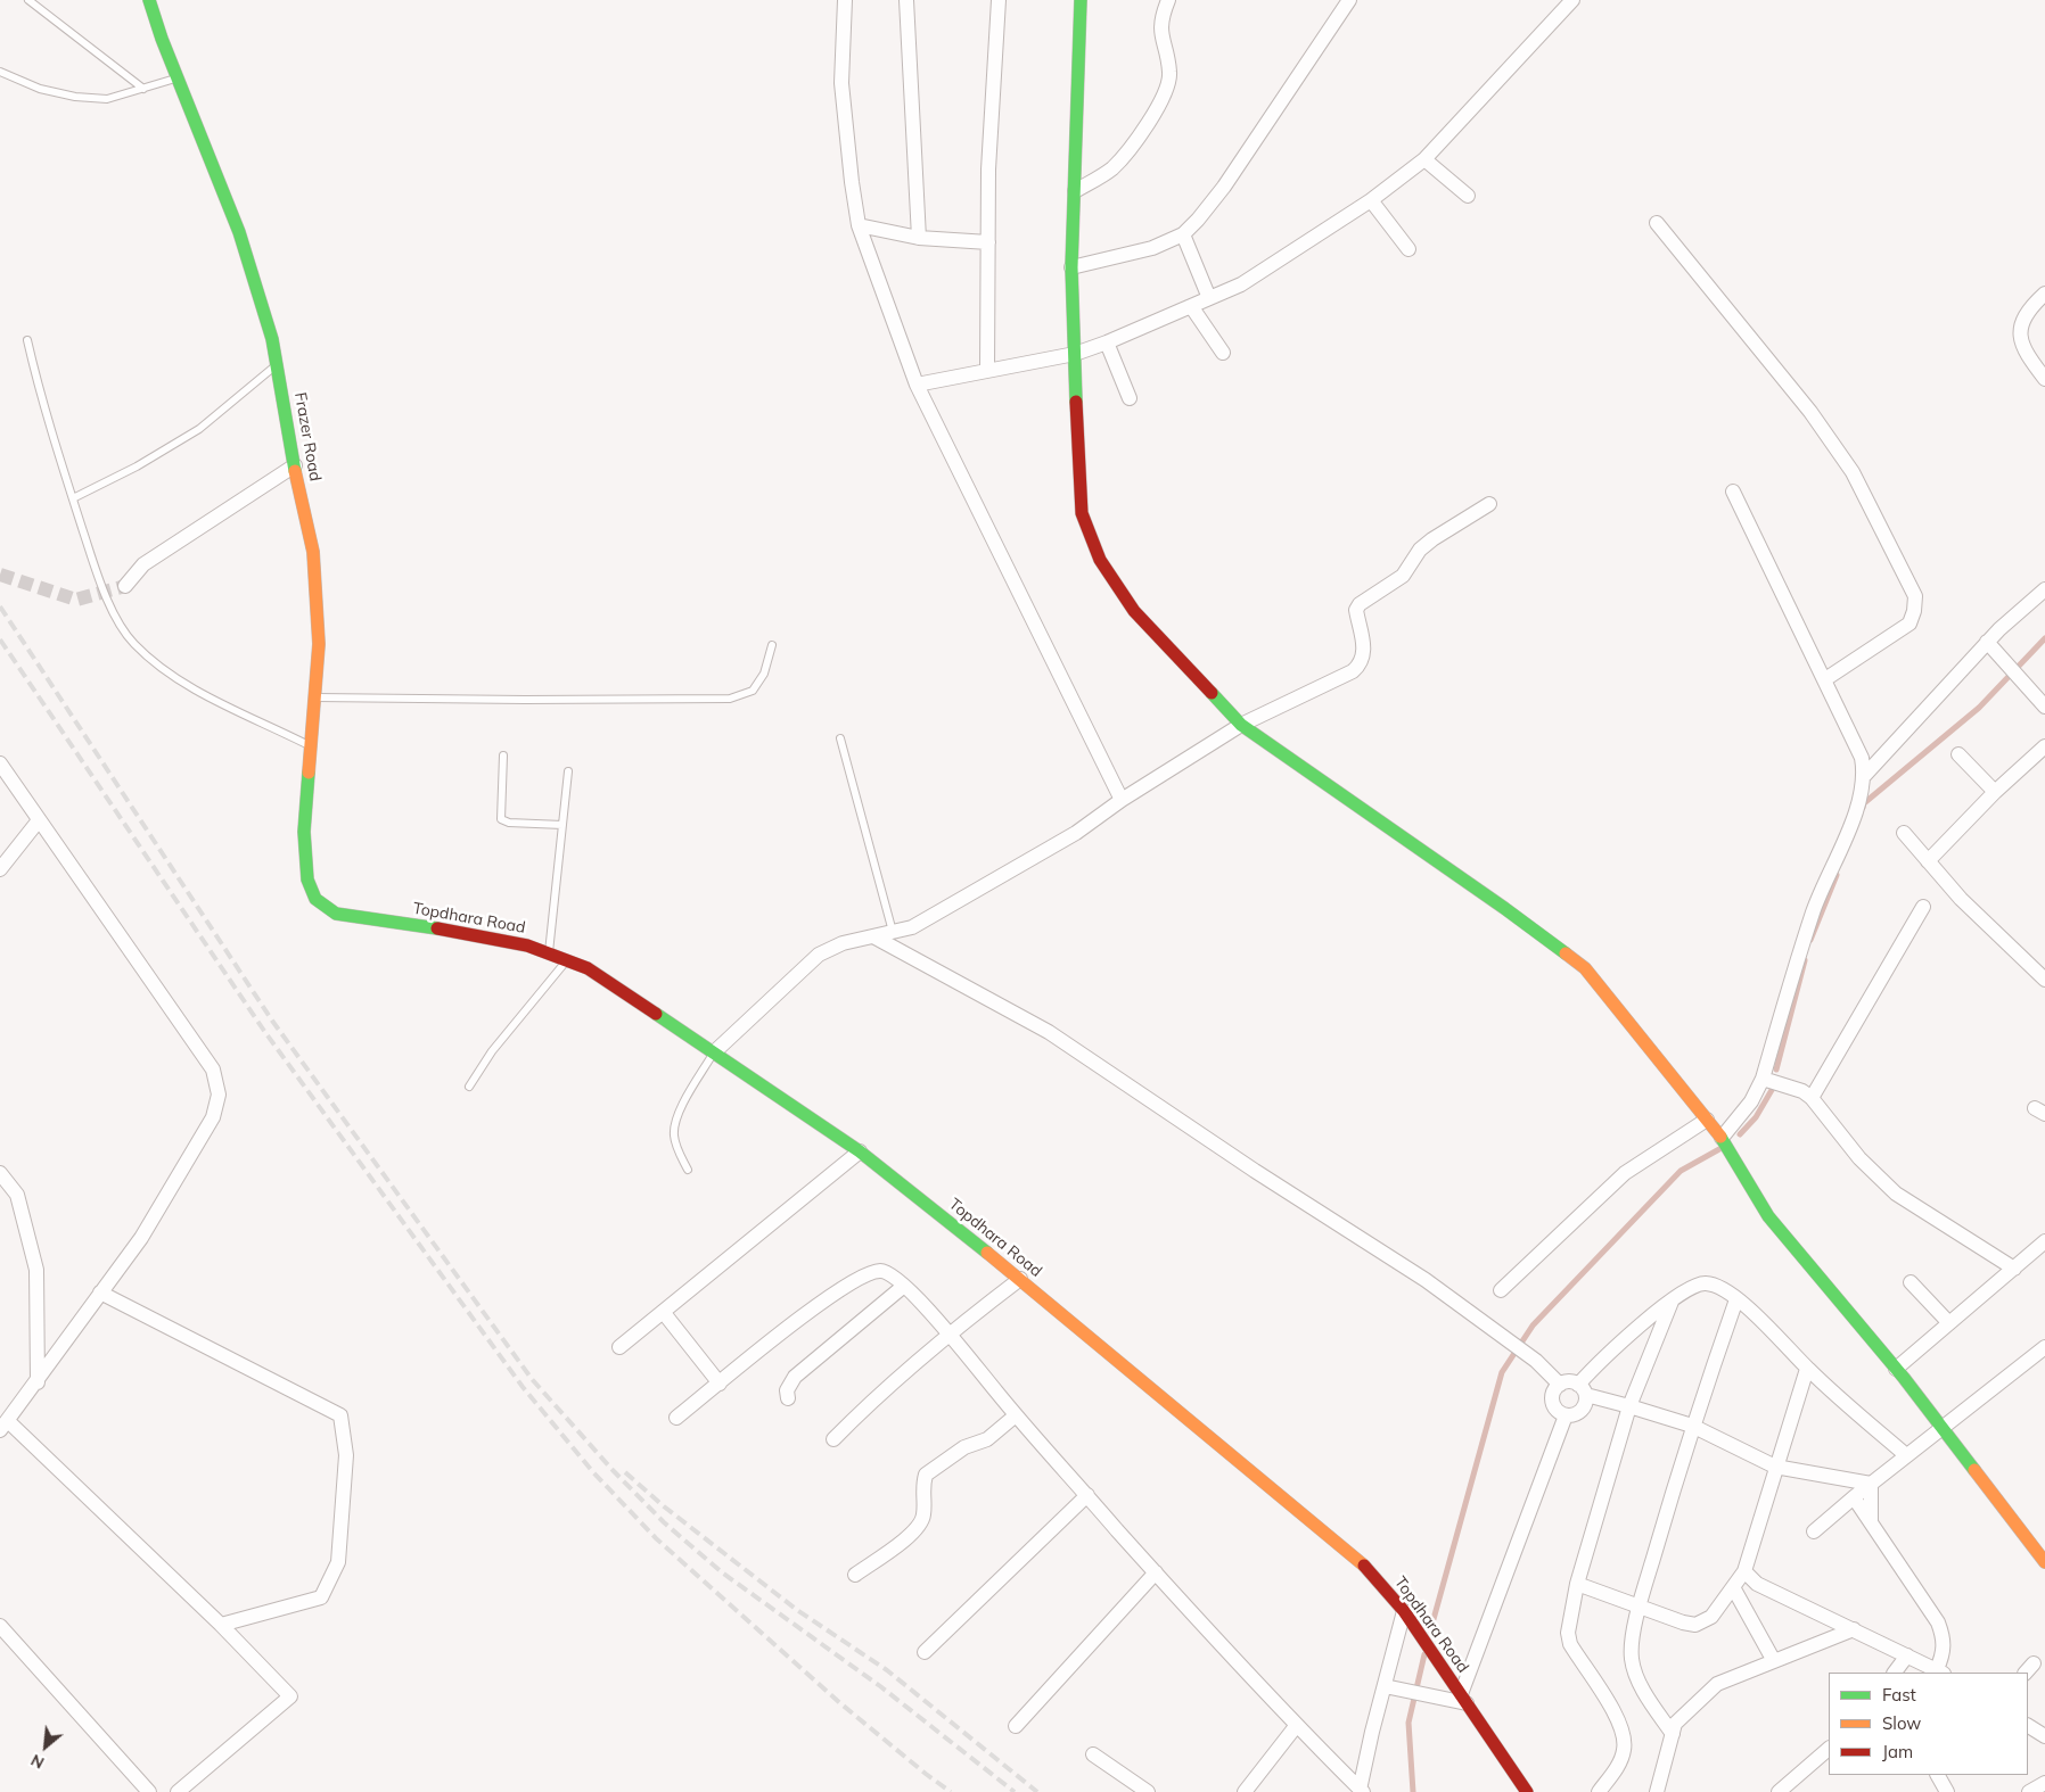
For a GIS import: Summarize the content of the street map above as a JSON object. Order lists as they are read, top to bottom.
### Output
{
  "streets": {
    "street": ["Frazer Road", "Topdhara Road"]
  },
  "crossings": [
    ["Frazer Road", "Topdhara Road"]
  ],
  "legend": ["Fast", "Slow", "Jam"],
  "north": "bottom left"
}
